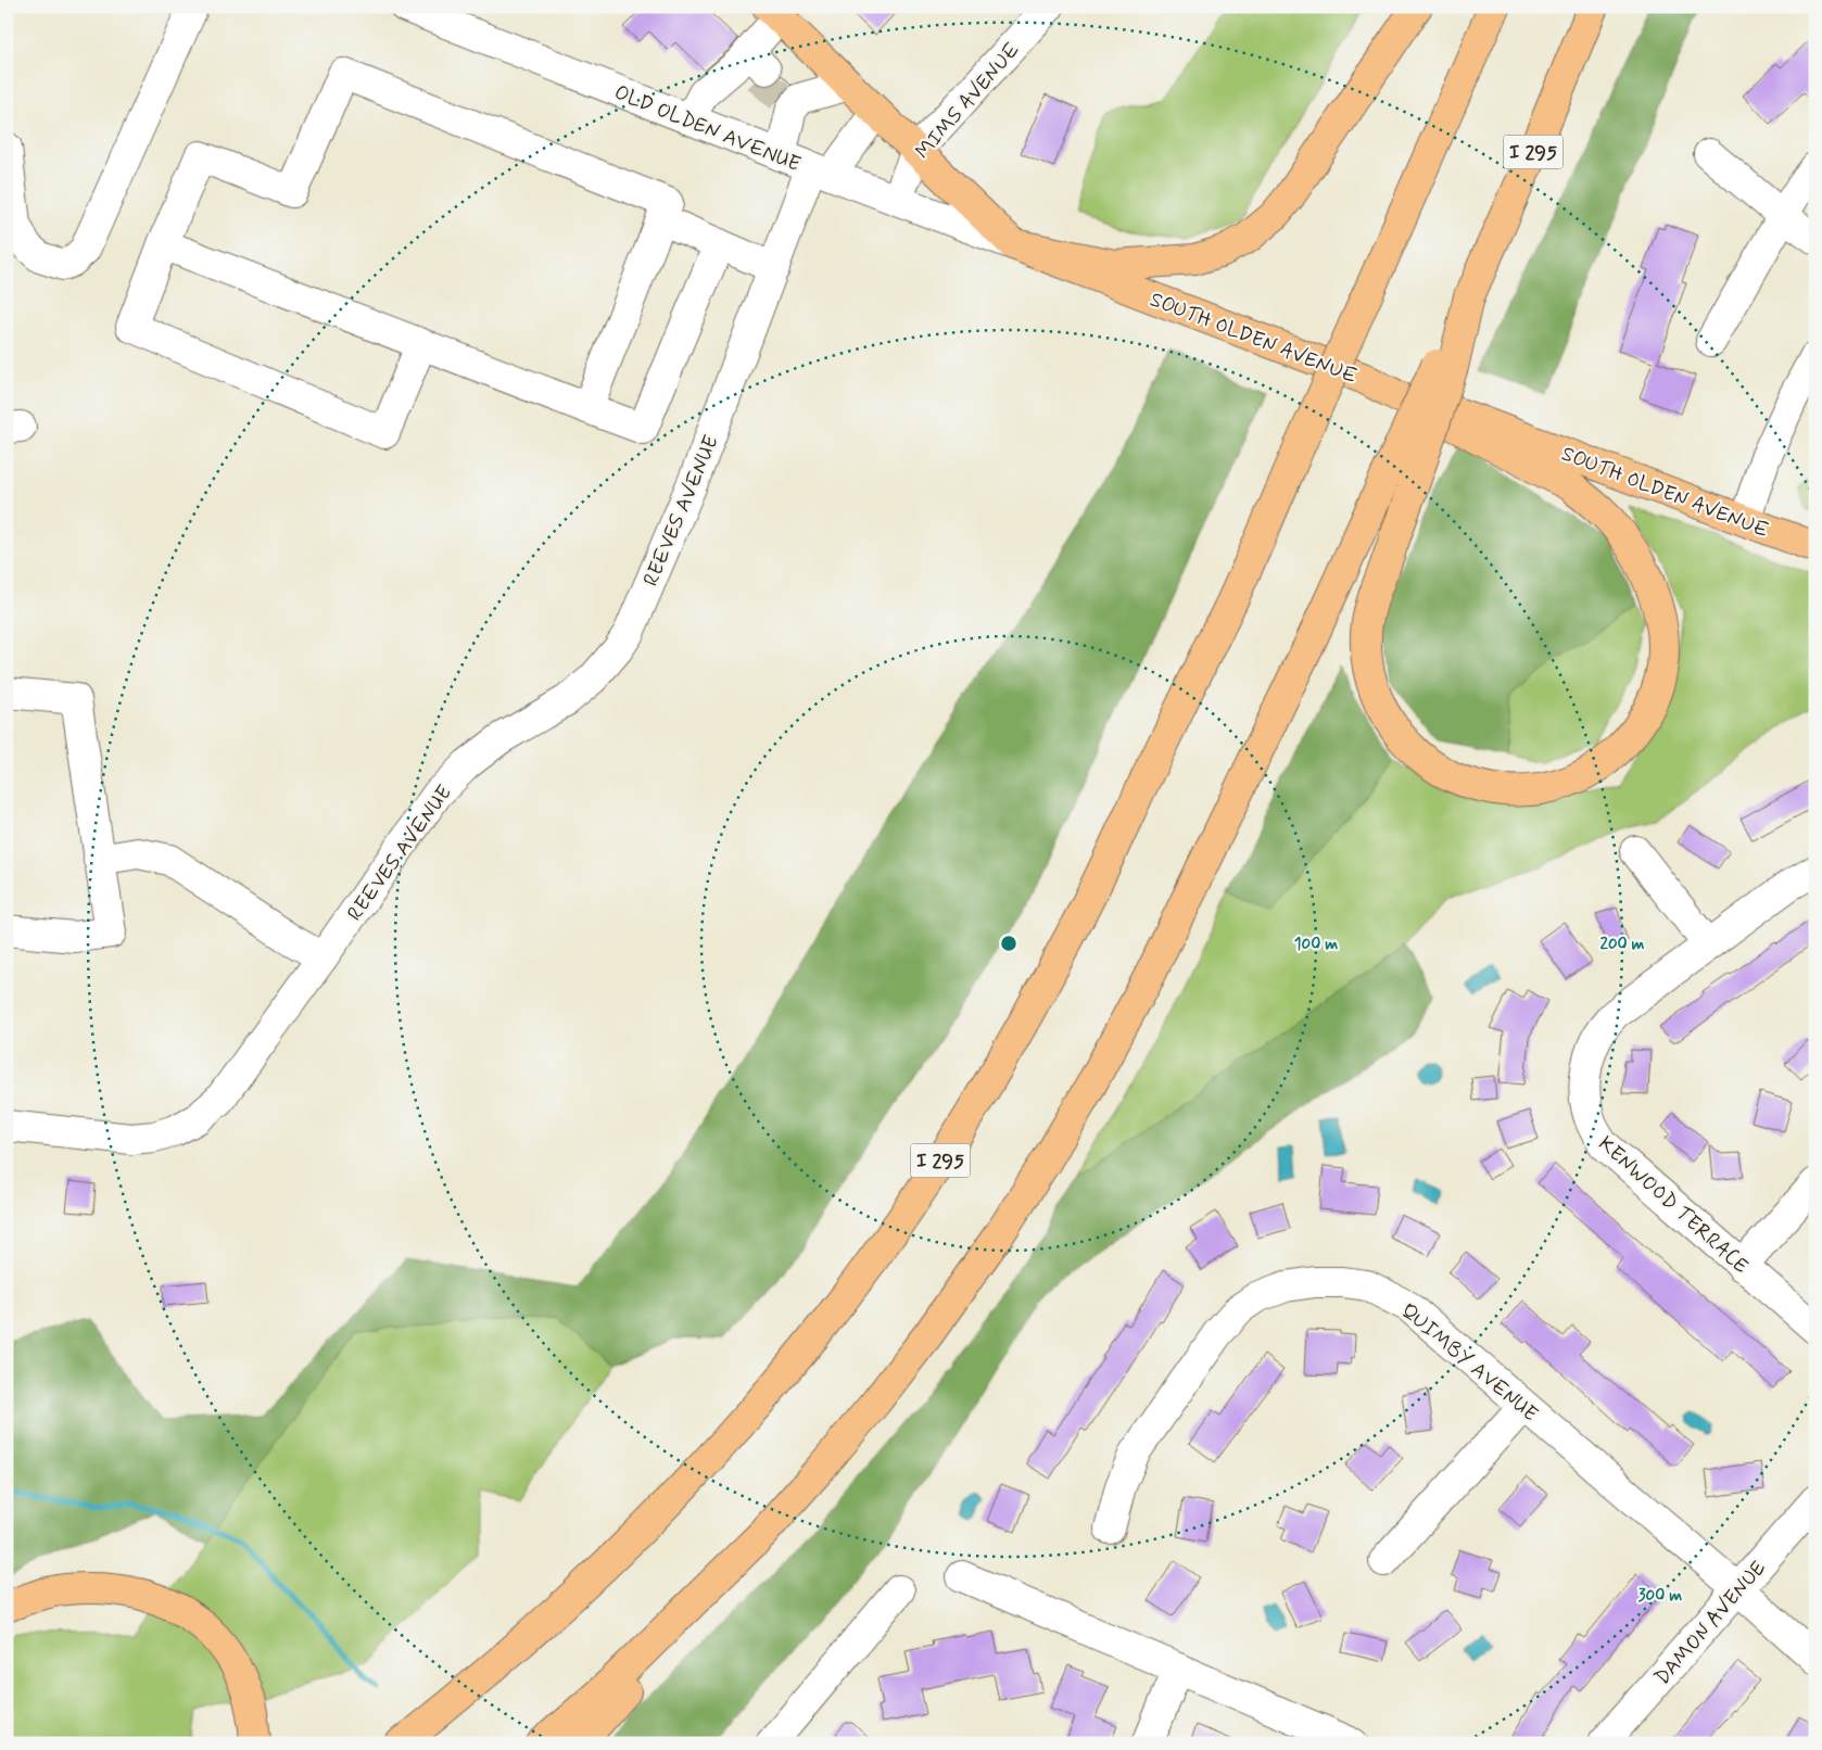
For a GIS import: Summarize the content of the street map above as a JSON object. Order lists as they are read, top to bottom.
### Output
{
  "streets": {
    "main road": ["I 295", "SOUTH OLDEN AVENUE"],
    "street": [
      "MIMS AVENUE",
      "OLD OLDEN AVENUE",
      "REEVES AVENUE",
      "KENWOOD TERRACE",
      "QUIMBY AVENUE",
      "DAMON AVENUE"
    ]
  },
  "crossings": [
    ["MIMS AVENUE", "OLD OLDEN AVENUE"],
    ["MIMS AVENUE", "SOUTH OLDEN AVENUE"],
    ["OLD OLDEN AVENUE", "SOUTH OLDEN AVENUE"],
    ["OLD OLDEN AVENUE", "REEVES AVENUE"],
    ["SOUTH OLDEN AVENUE", "REEVES AVENUE"],
    ["QUIMBY AVENUE", "DAMON AVENUE"]
  ],
  "rings": ["100 m", "200 m", "300 m"]
}
